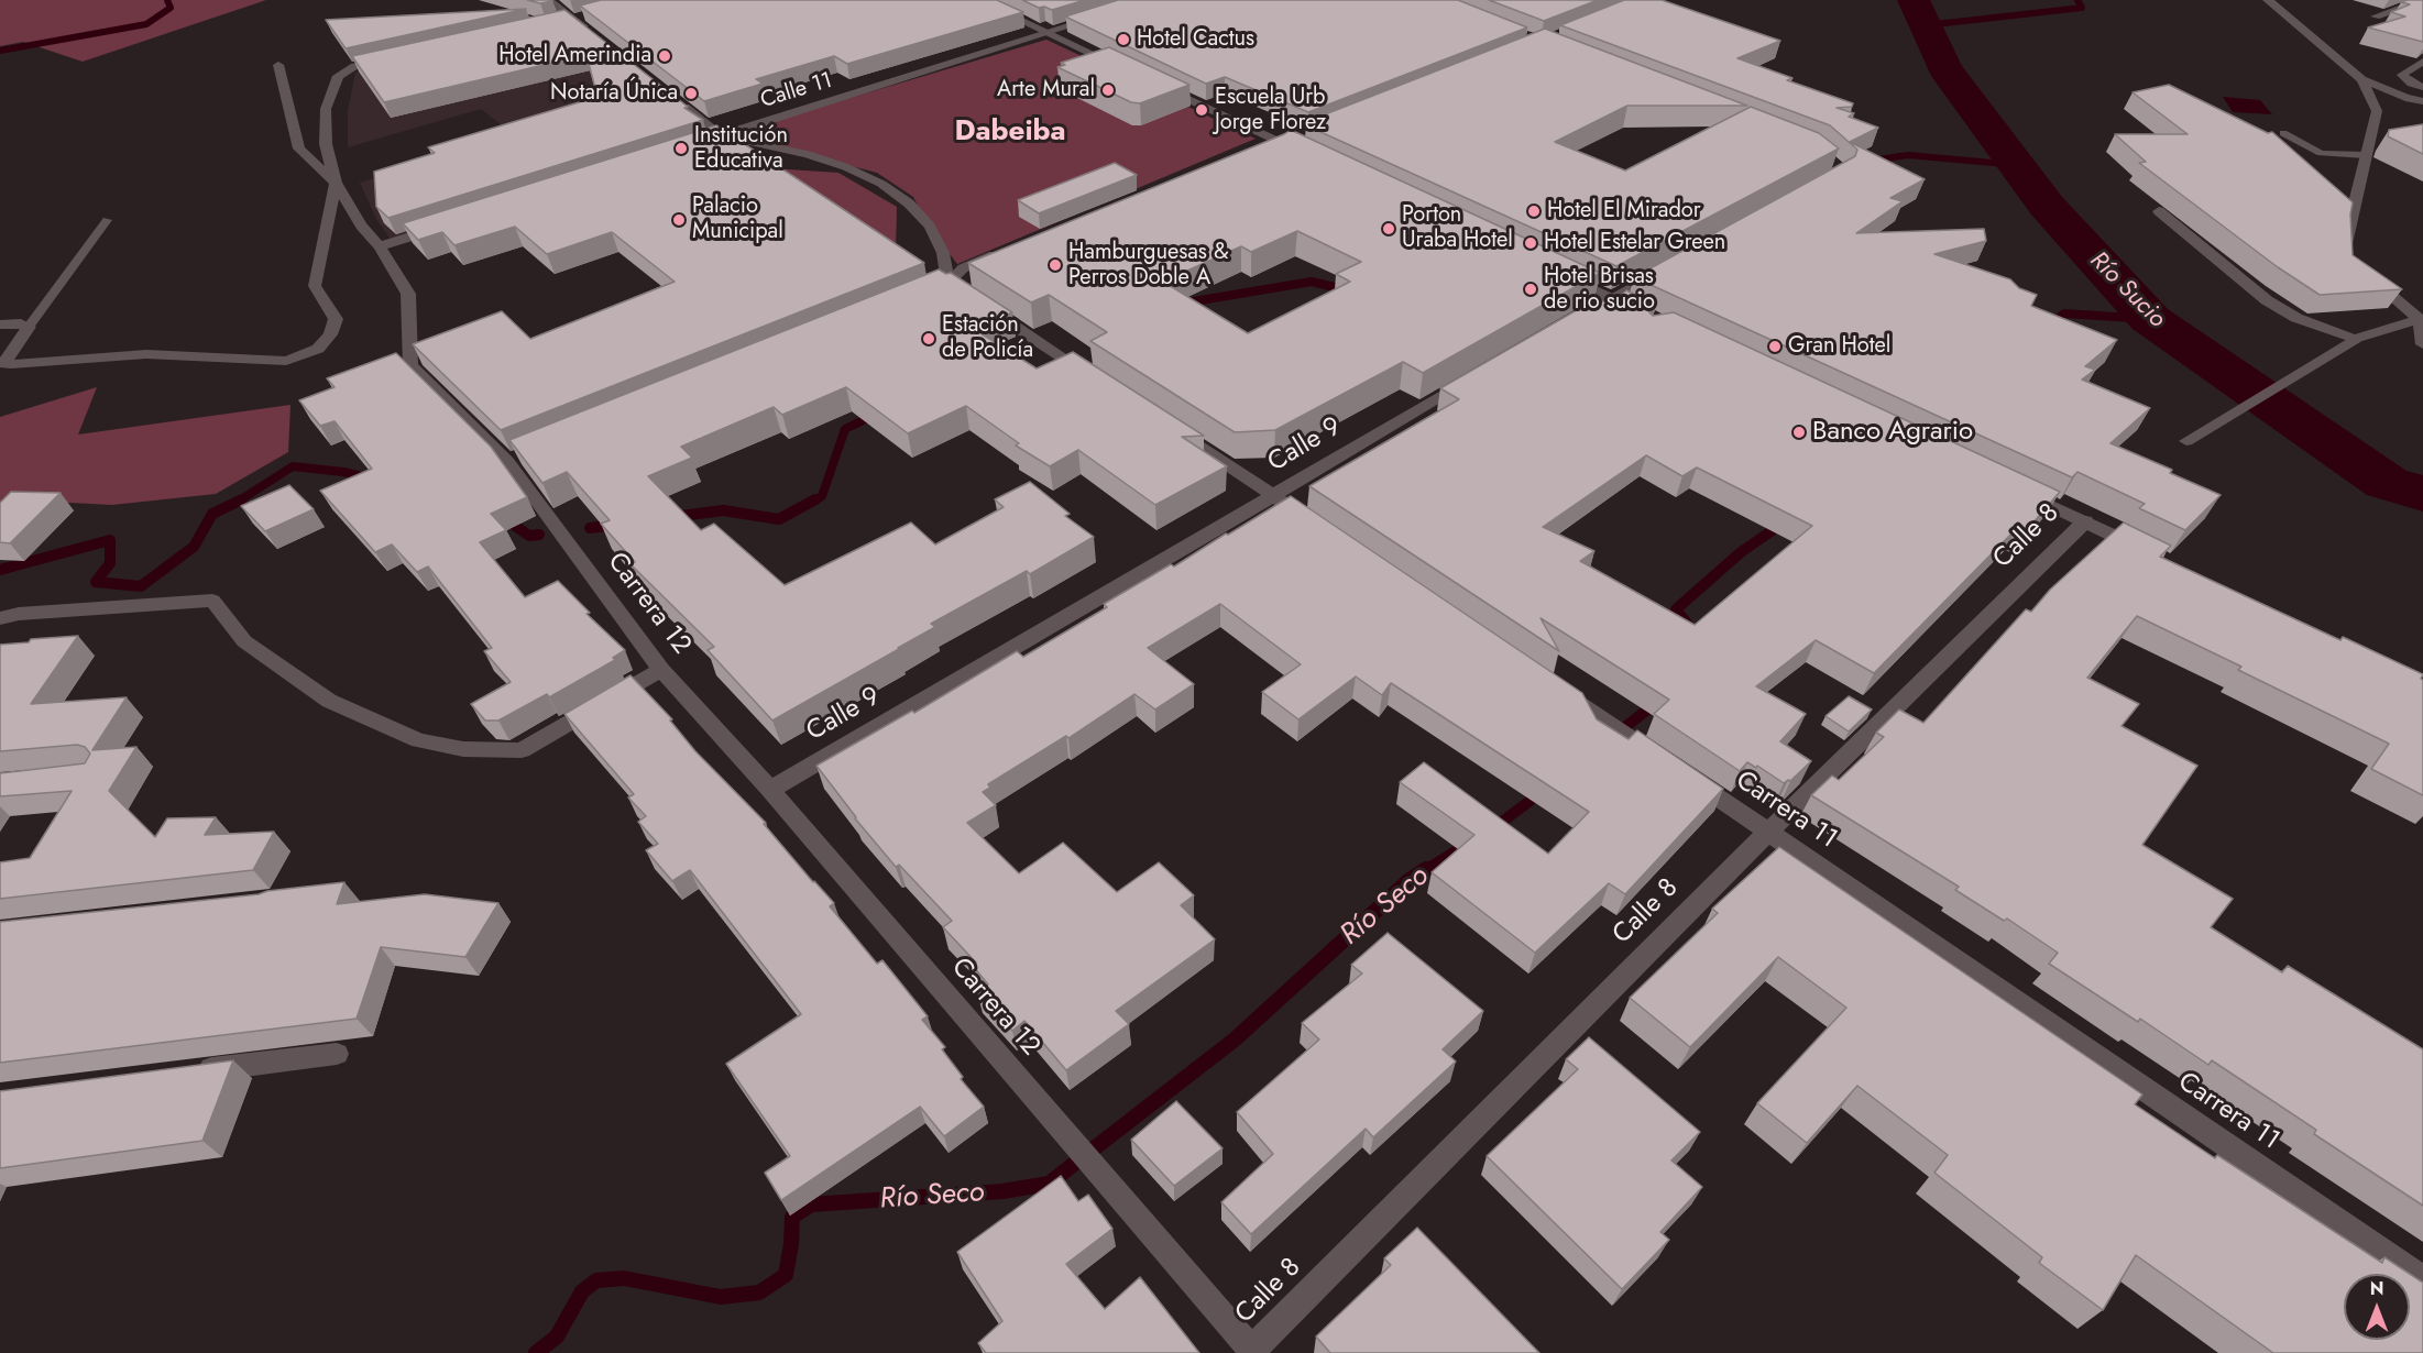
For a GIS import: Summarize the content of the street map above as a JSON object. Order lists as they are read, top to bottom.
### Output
{
  "streets": {
    "street": [
      "Calle 11",
      "Calle 9",
      "Calle 8",
      "Carrera 12",
      "Carrera 11"
    ]
  },
  "crossings": [
    ["Calle 9", "Carrera 12"],
    ["Calle 8", "Carrera 12"],
    ["Calle 8", "Carrera 11"]
  ],
  "districts": ["Dabeiba"],
  "water": ["Río Sucio", "Río Seco"],
  "places": [
    "Hotel Cactus",
    "Hotel Amerindia",
    "Arte Mural",
    "Notaría Única",
    "Escuela Urb Jorge Florez",
    "Institución Educativa",
    "Hotel El Mirador",
    "Palacio Municipal",
    "Porton Uraba Hotel",
    "Hotel Estelar Green",
    "Hamburguesas & Perros Doble A",
    "Hotel Brisas de rio sucio",
    "Estación de Policía",
    "Gran Hotel",
    "Banco Agrario"
  ],
  "north": "top"
}
